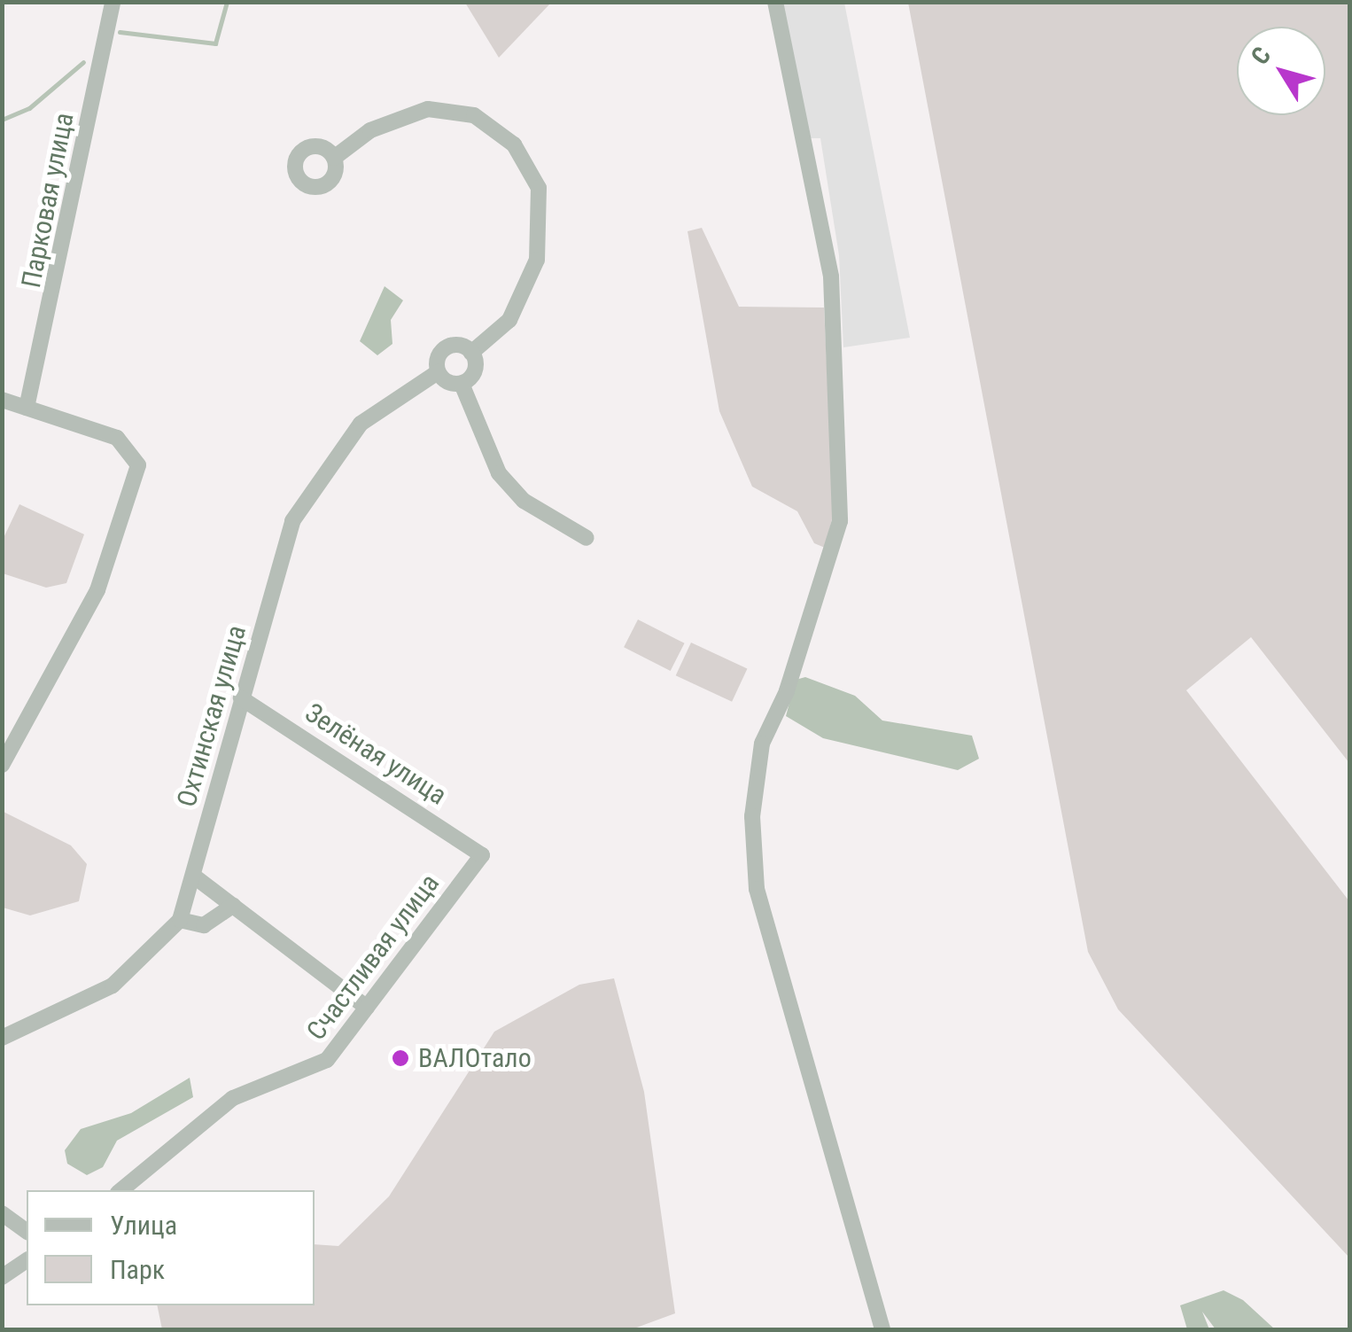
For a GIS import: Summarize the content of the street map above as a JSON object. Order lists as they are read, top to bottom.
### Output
{
  "streets": {
    "street": [
      "Парковая улица",
      "Охтинская улица",
      "Зелёная улица",
      "Счастливая улица"
    ]
  },
  "crossings": [
    ["Охтинская улица", "Зелёная улица"],
    ["Зелёная улица", "Счастливая улица"]
  ],
  "places": ["ВАЛОтало"],
  "legend": ["Улица", "Парк"],
  "north": "top left"
}
